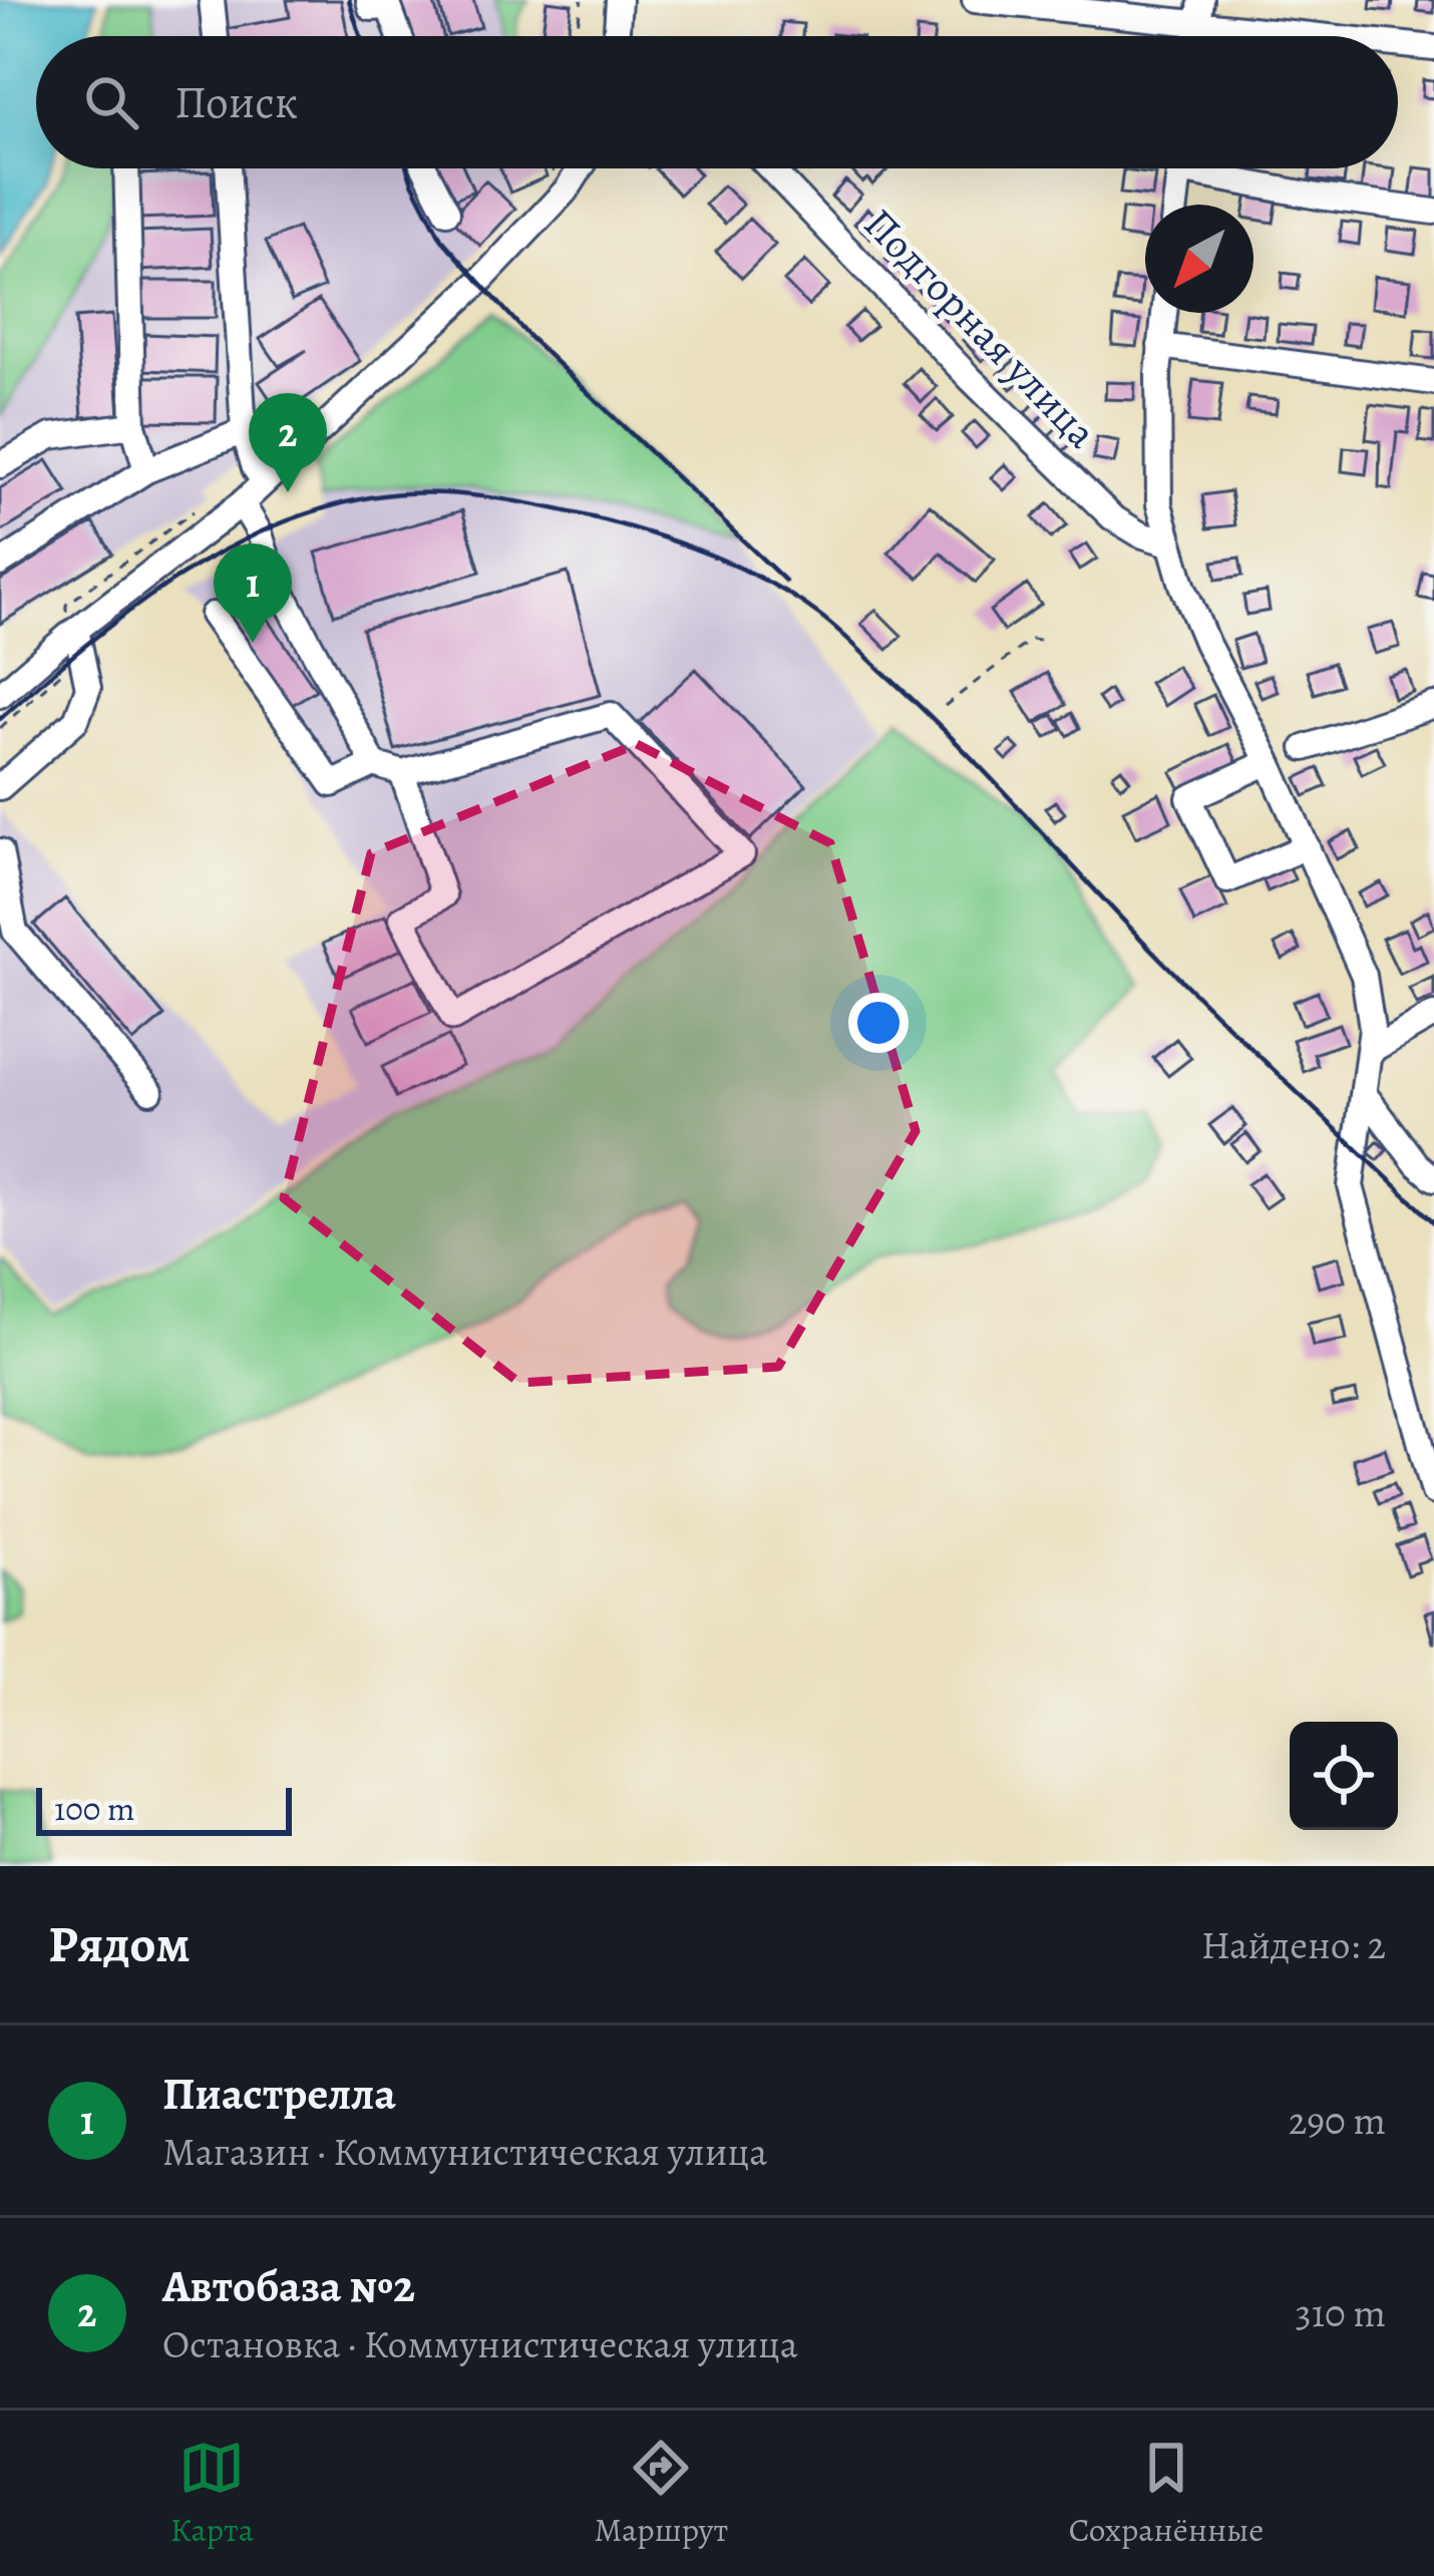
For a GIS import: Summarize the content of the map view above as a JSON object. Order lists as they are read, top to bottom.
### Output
{
  "streets": {
    "street": ["Подгорная улица"]
  },
  "scale_bar": "100 m",
  "north": "bottom left",
  "page": {
    "search": "Поиск",
    "pins": ["2", "1"],
    "scale": "100 m",
    "heading": ["Рядом", "Найдено: 2"],
    "list": [
      {
        "mark": "1",
        "name": "Пиастрелла",
        "note": "Магазин · Коммунистическая улица",
        "value": "290 m"
      },
      {
        "mark": "2",
        "name": "Автобаза №2",
        "note": "Остановка · Коммунистическая улица",
        "value": "310 m"
      }
    ],
    "nav": ["Карта", "Маршрут", "Сохранённые"]
  }
}
